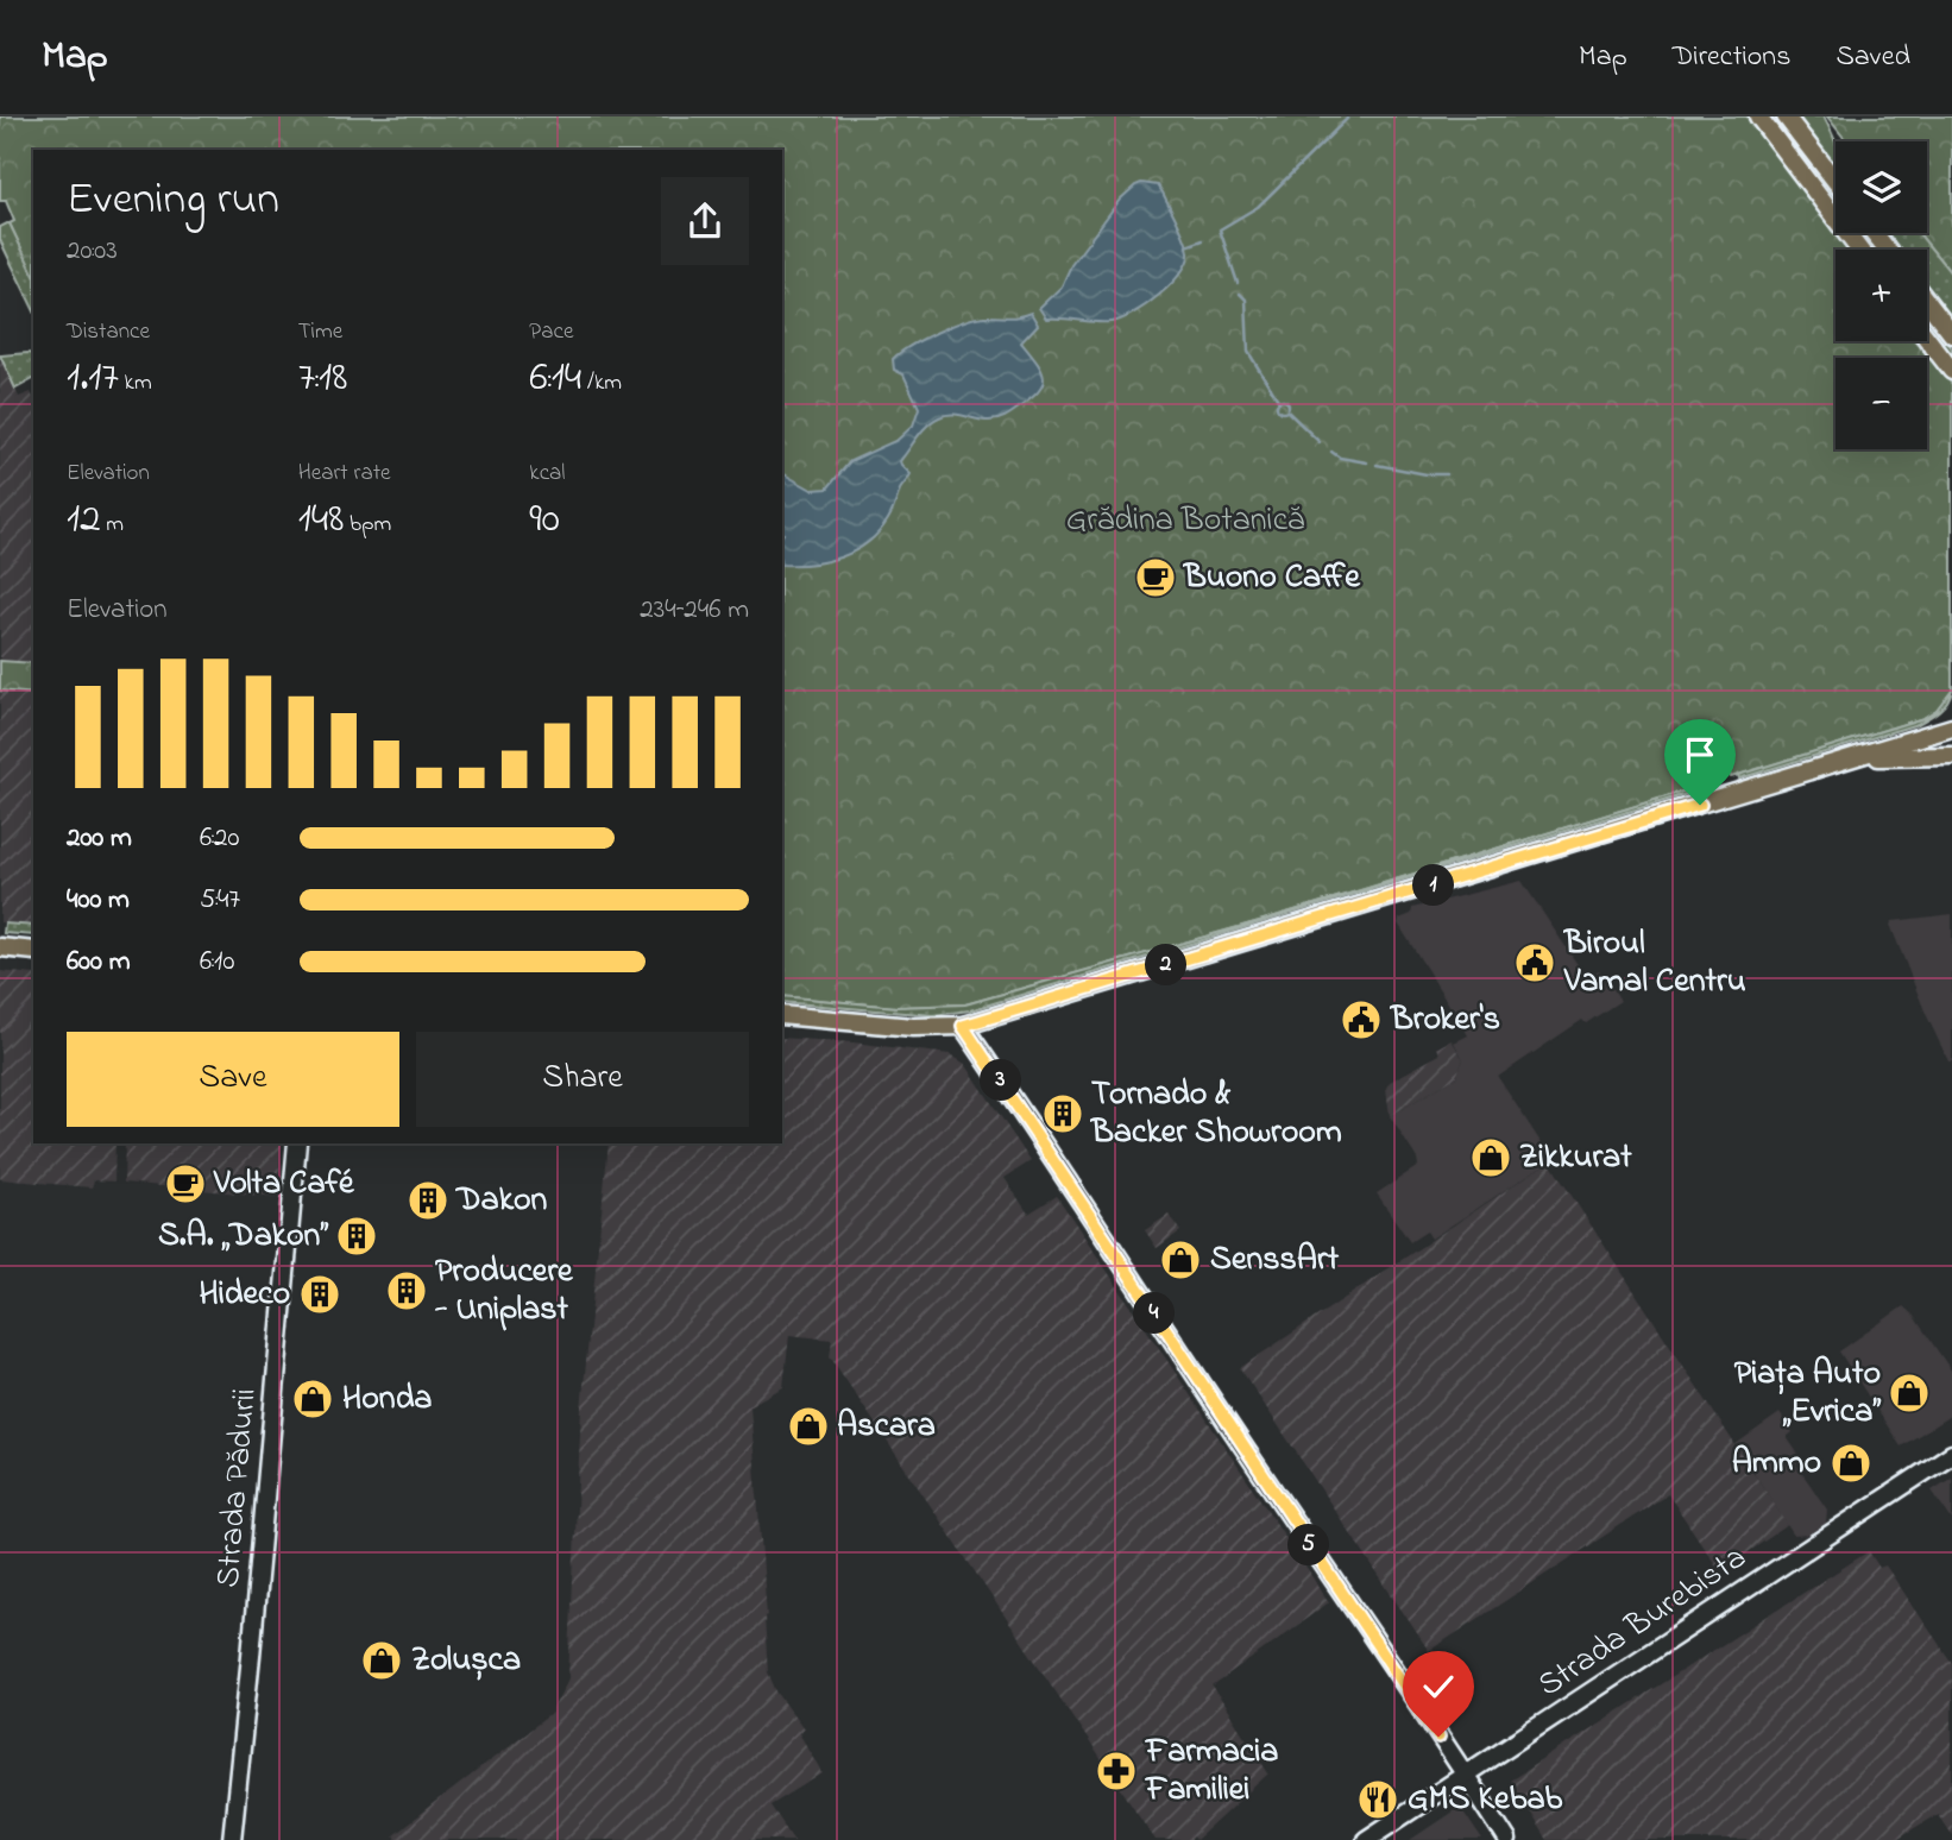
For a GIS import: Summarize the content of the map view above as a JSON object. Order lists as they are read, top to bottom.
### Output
{
  "streets": {
    "main road": ["Strada Pădurii", "Strada Burebista"]
  },
  "parks": ["Grădina Botanică"],
  "places": {
    "cafe": ["Buono Caffe", "Volta Café"],
    "public building": ["Biroul Vamal Centru", "Broker's"],
    "building": [
      "Tornado & Backer Showroom",
      "Dakon",
      "S.A. „Dakon”",
      "Producere - Uniplast",
      "Hideco"
    ],
    "shop": [
      "Zikkurat",
      "SenssArt",
      "Piața Auto „Evrica”",
      "Honda",
      "Ascara",
      "Ammo",
      "Zolușca"
    ],
    "pharmacy": ["Farmacia Familiei"],
    "restaurant": ["GMS Kebab"]
  },
  "page": {
    "header": "Map",
    "nav": ["Map", "Directions", "Saved"],
    "map_buttons": ["+", "−"],
    "heading": ["Evening run", "20:03"],
    "stats": [
      ["Distance", "1.17 km"],
      ["Time", "7:18"],
      ["Pace", "6:14 /km"],
      ["Elevation", "12 m"],
      ["Heart rate", "148 bpm"],
      ["kcal", "90"]
    ],
    "chart": ["Elevation", "234–246 m"],
    "list": [
      {
        "name": "200 m",
        "note": "6:20"
      },
      {
        "name": "400 m",
        "note": "5:47"
      },
      {
        "name": "600 m",
        "note": "6:10"
      }
    ],
    "pins": [
      "1",
      "2",
      "3",
      "4",
      "5"
    ],
    "buttons": ["Save", "Share"]
  }
}
